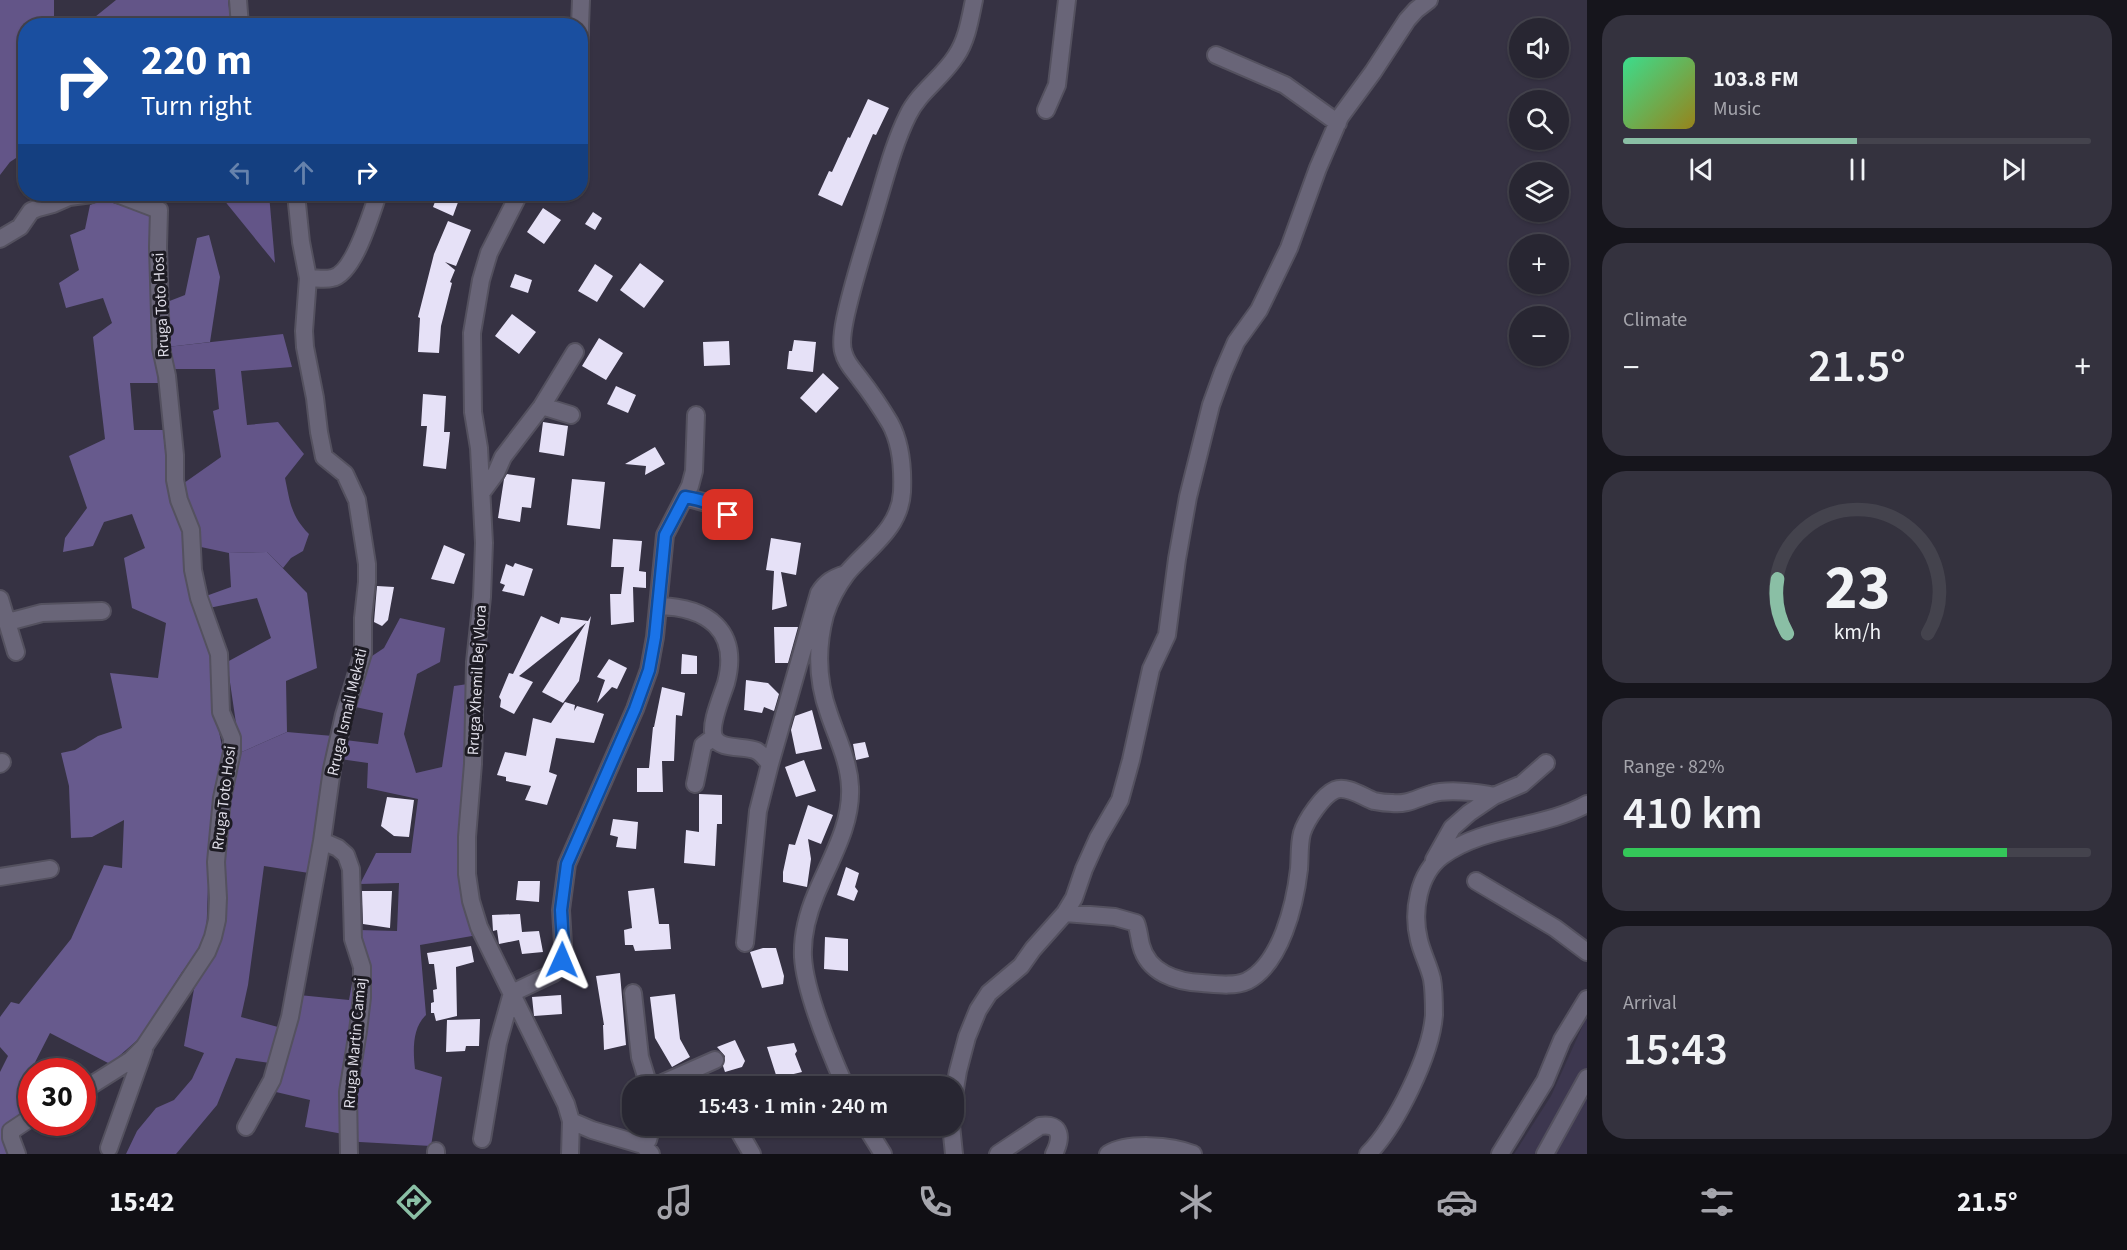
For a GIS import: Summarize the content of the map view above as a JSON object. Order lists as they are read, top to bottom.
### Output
{
  "streets": {
    "street": [
      "Rruga Toto Hosi",
      "Rruga Xhemil Bej Vlora",
      "Rruga Ismail Mekati",
      "Rruga Martin Camaj"
    ]
  },
  "crossings": [
    ["Rruga Ismail Mekati", "Rruga Martin Camaj"]
  ],
  "page": {
    "map_buttons": ["+", "−"],
    "turn": ["220 m", "Turn right"],
    "song": ["103.8 FM", "Music"],
    "tile": [
      "Climate",
      ["Range · 82%", "410 km"],
      ["Arrival", "15:43"]
    ],
    "heat": ["−", "21.5°", "+"],
    "limit": "30",
    "trip": "15:43 · 1 min · 240 m",
    "tabs": ["15:42", "21.5°"],
    "gauge": ["23", "km/h"]
  }
}
